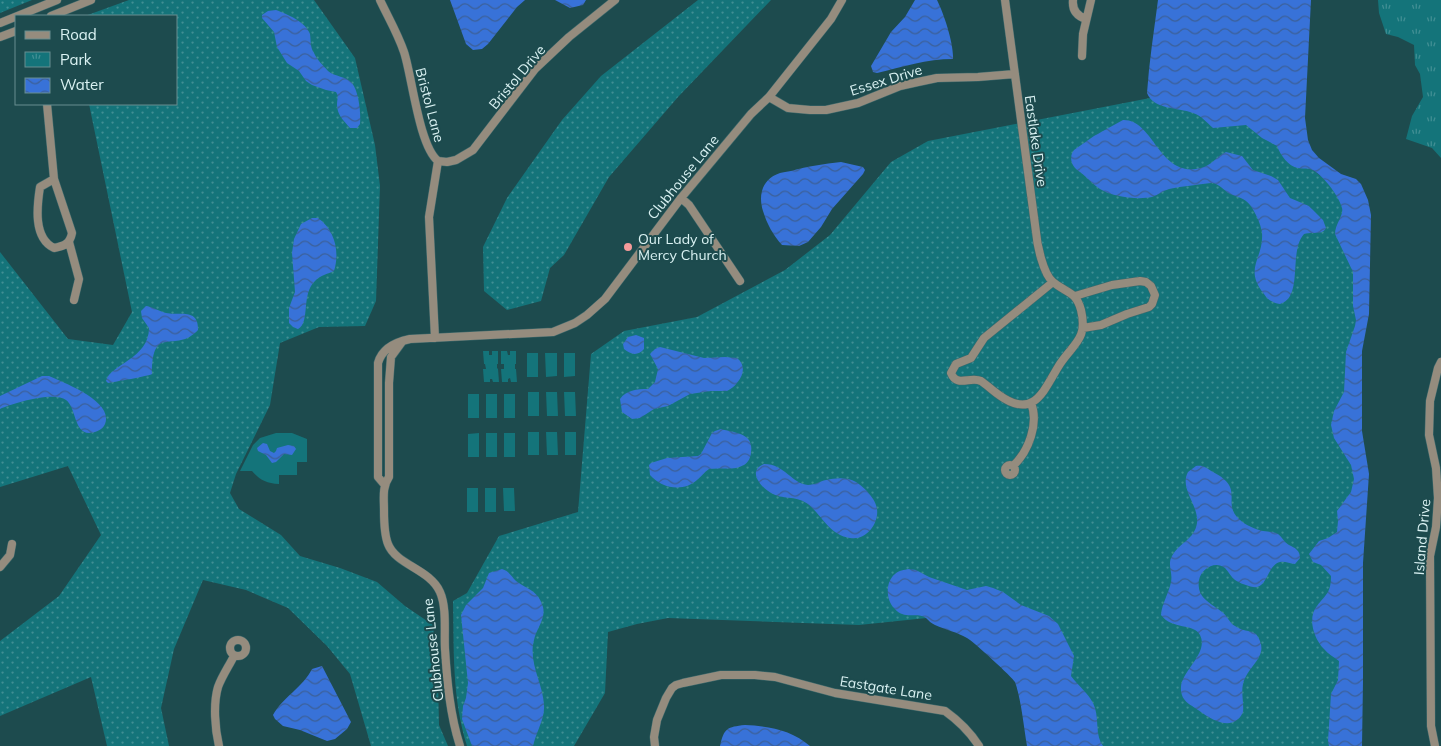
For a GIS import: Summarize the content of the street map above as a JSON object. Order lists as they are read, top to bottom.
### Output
{
  "streets": {
    "street": [
      "Bristol Drive",
      "Essex Drive",
      "Bristol Lane",
      "Eastlake Drive",
      "Clubhouse Lane",
      "Island Drive",
      "Eastgate Lane"
    ]
  },
  "crossings": [
    ["Bristol Drive", "Bristol Lane"],
    ["Essex Drive", "Eastlake Drive"],
    ["Essex Drive", "Clubhouse Lane"],
    ["Bristol Lane", "Clubhouse Lane"]
  ],
  "places": ["Our Lady of Mercy Church"],
  "legend": ["Road", "Park", "Water"]
}
